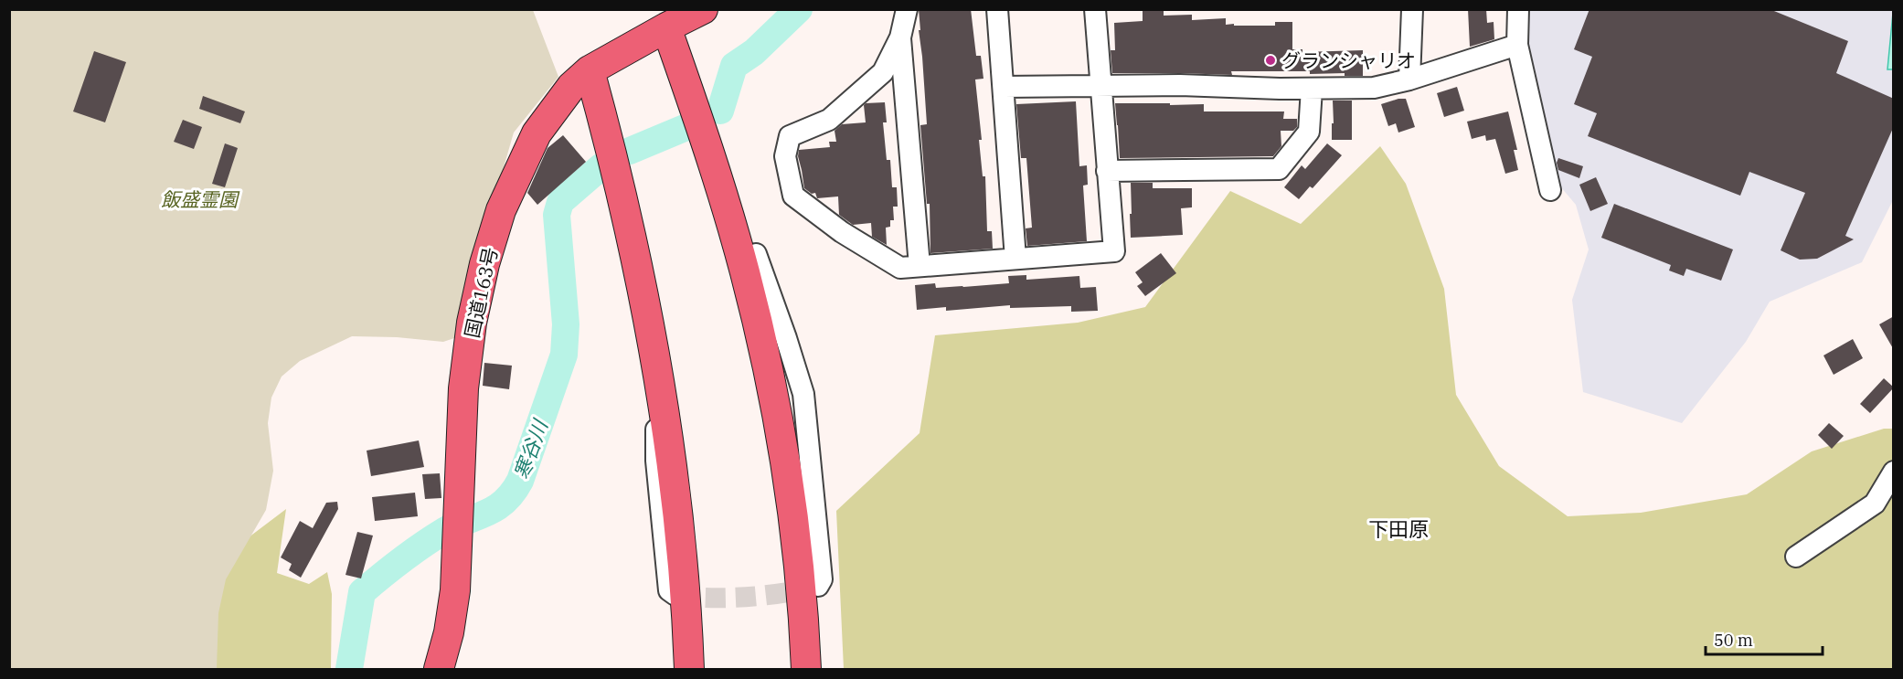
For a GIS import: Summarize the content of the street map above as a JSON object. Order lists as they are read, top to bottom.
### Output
{
  "streets": {
    "highway": ["国道163号"]
  },
  "districts": ["下田原"],
  "water": ["寒谷川"],
  "parks": ["飯盛霊園"],
  "places": ["グランシャリオ"],
  "scale_bar": "50 m"
}
